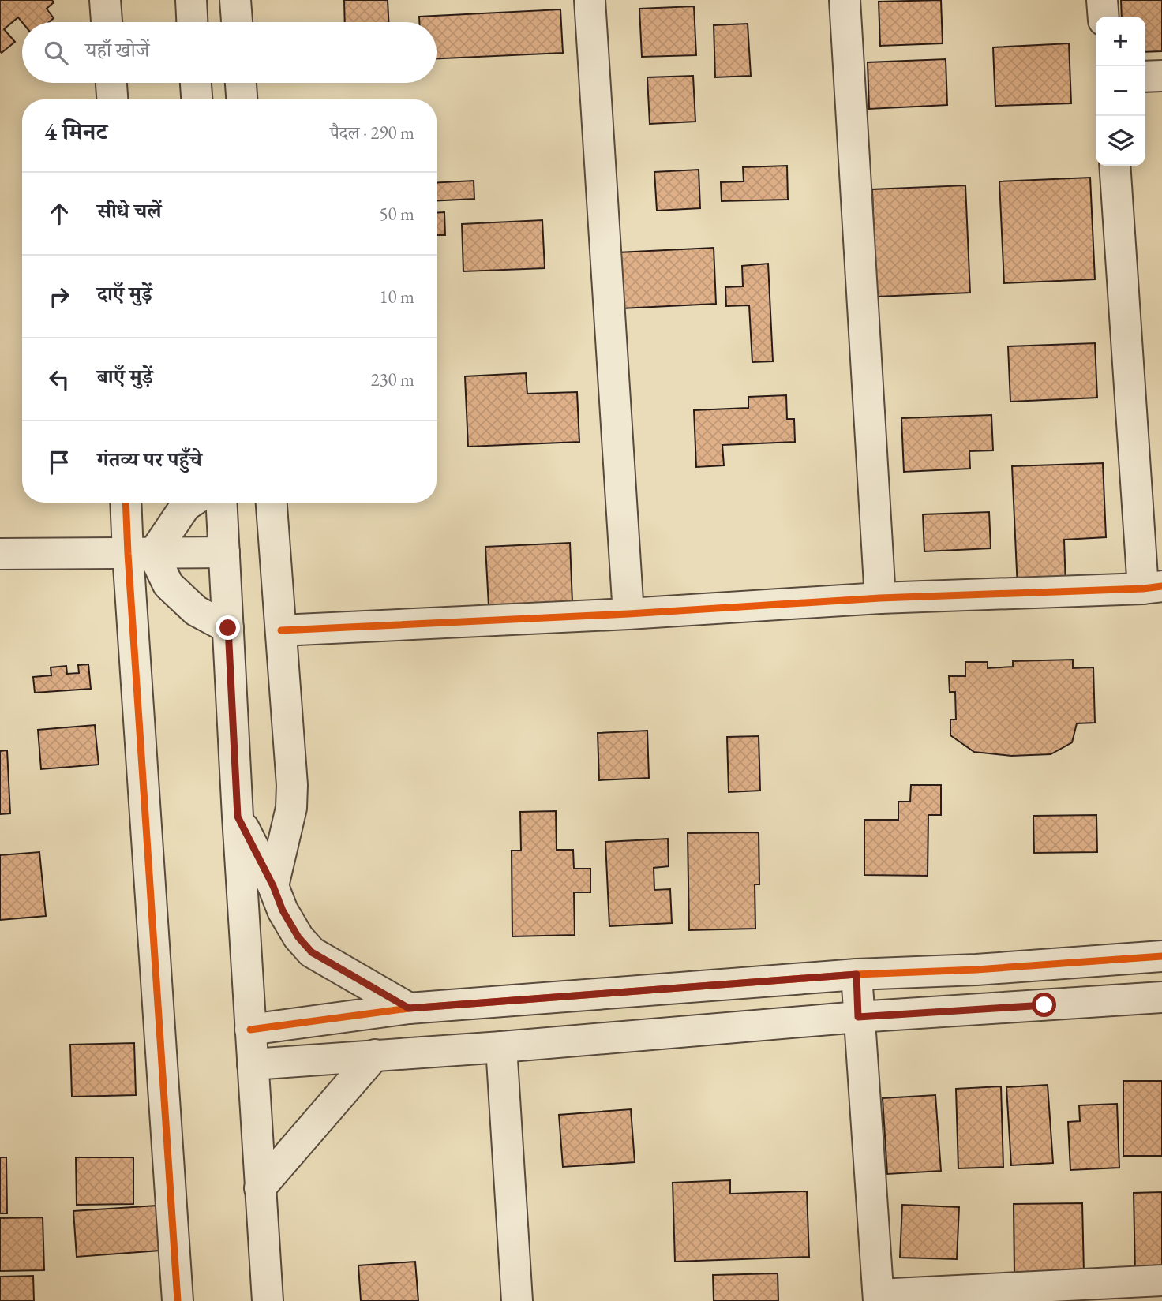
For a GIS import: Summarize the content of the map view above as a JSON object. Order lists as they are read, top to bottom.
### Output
{
  "page": {
    "map_buttons": ["+", "−"],
    "search": "यहाँ खोजें",
    "heading": ["4 मिनट", "पैदल · 290 m"],
    "list": [
      ["सीधे चलें", "50 m"],
      ["दाएँ मुड़ें", "10 m"],
      ["बाएँ मुड़ें", "230 m"],
      "गंतव्य पर पहुँचे"
    ]
  }
}
